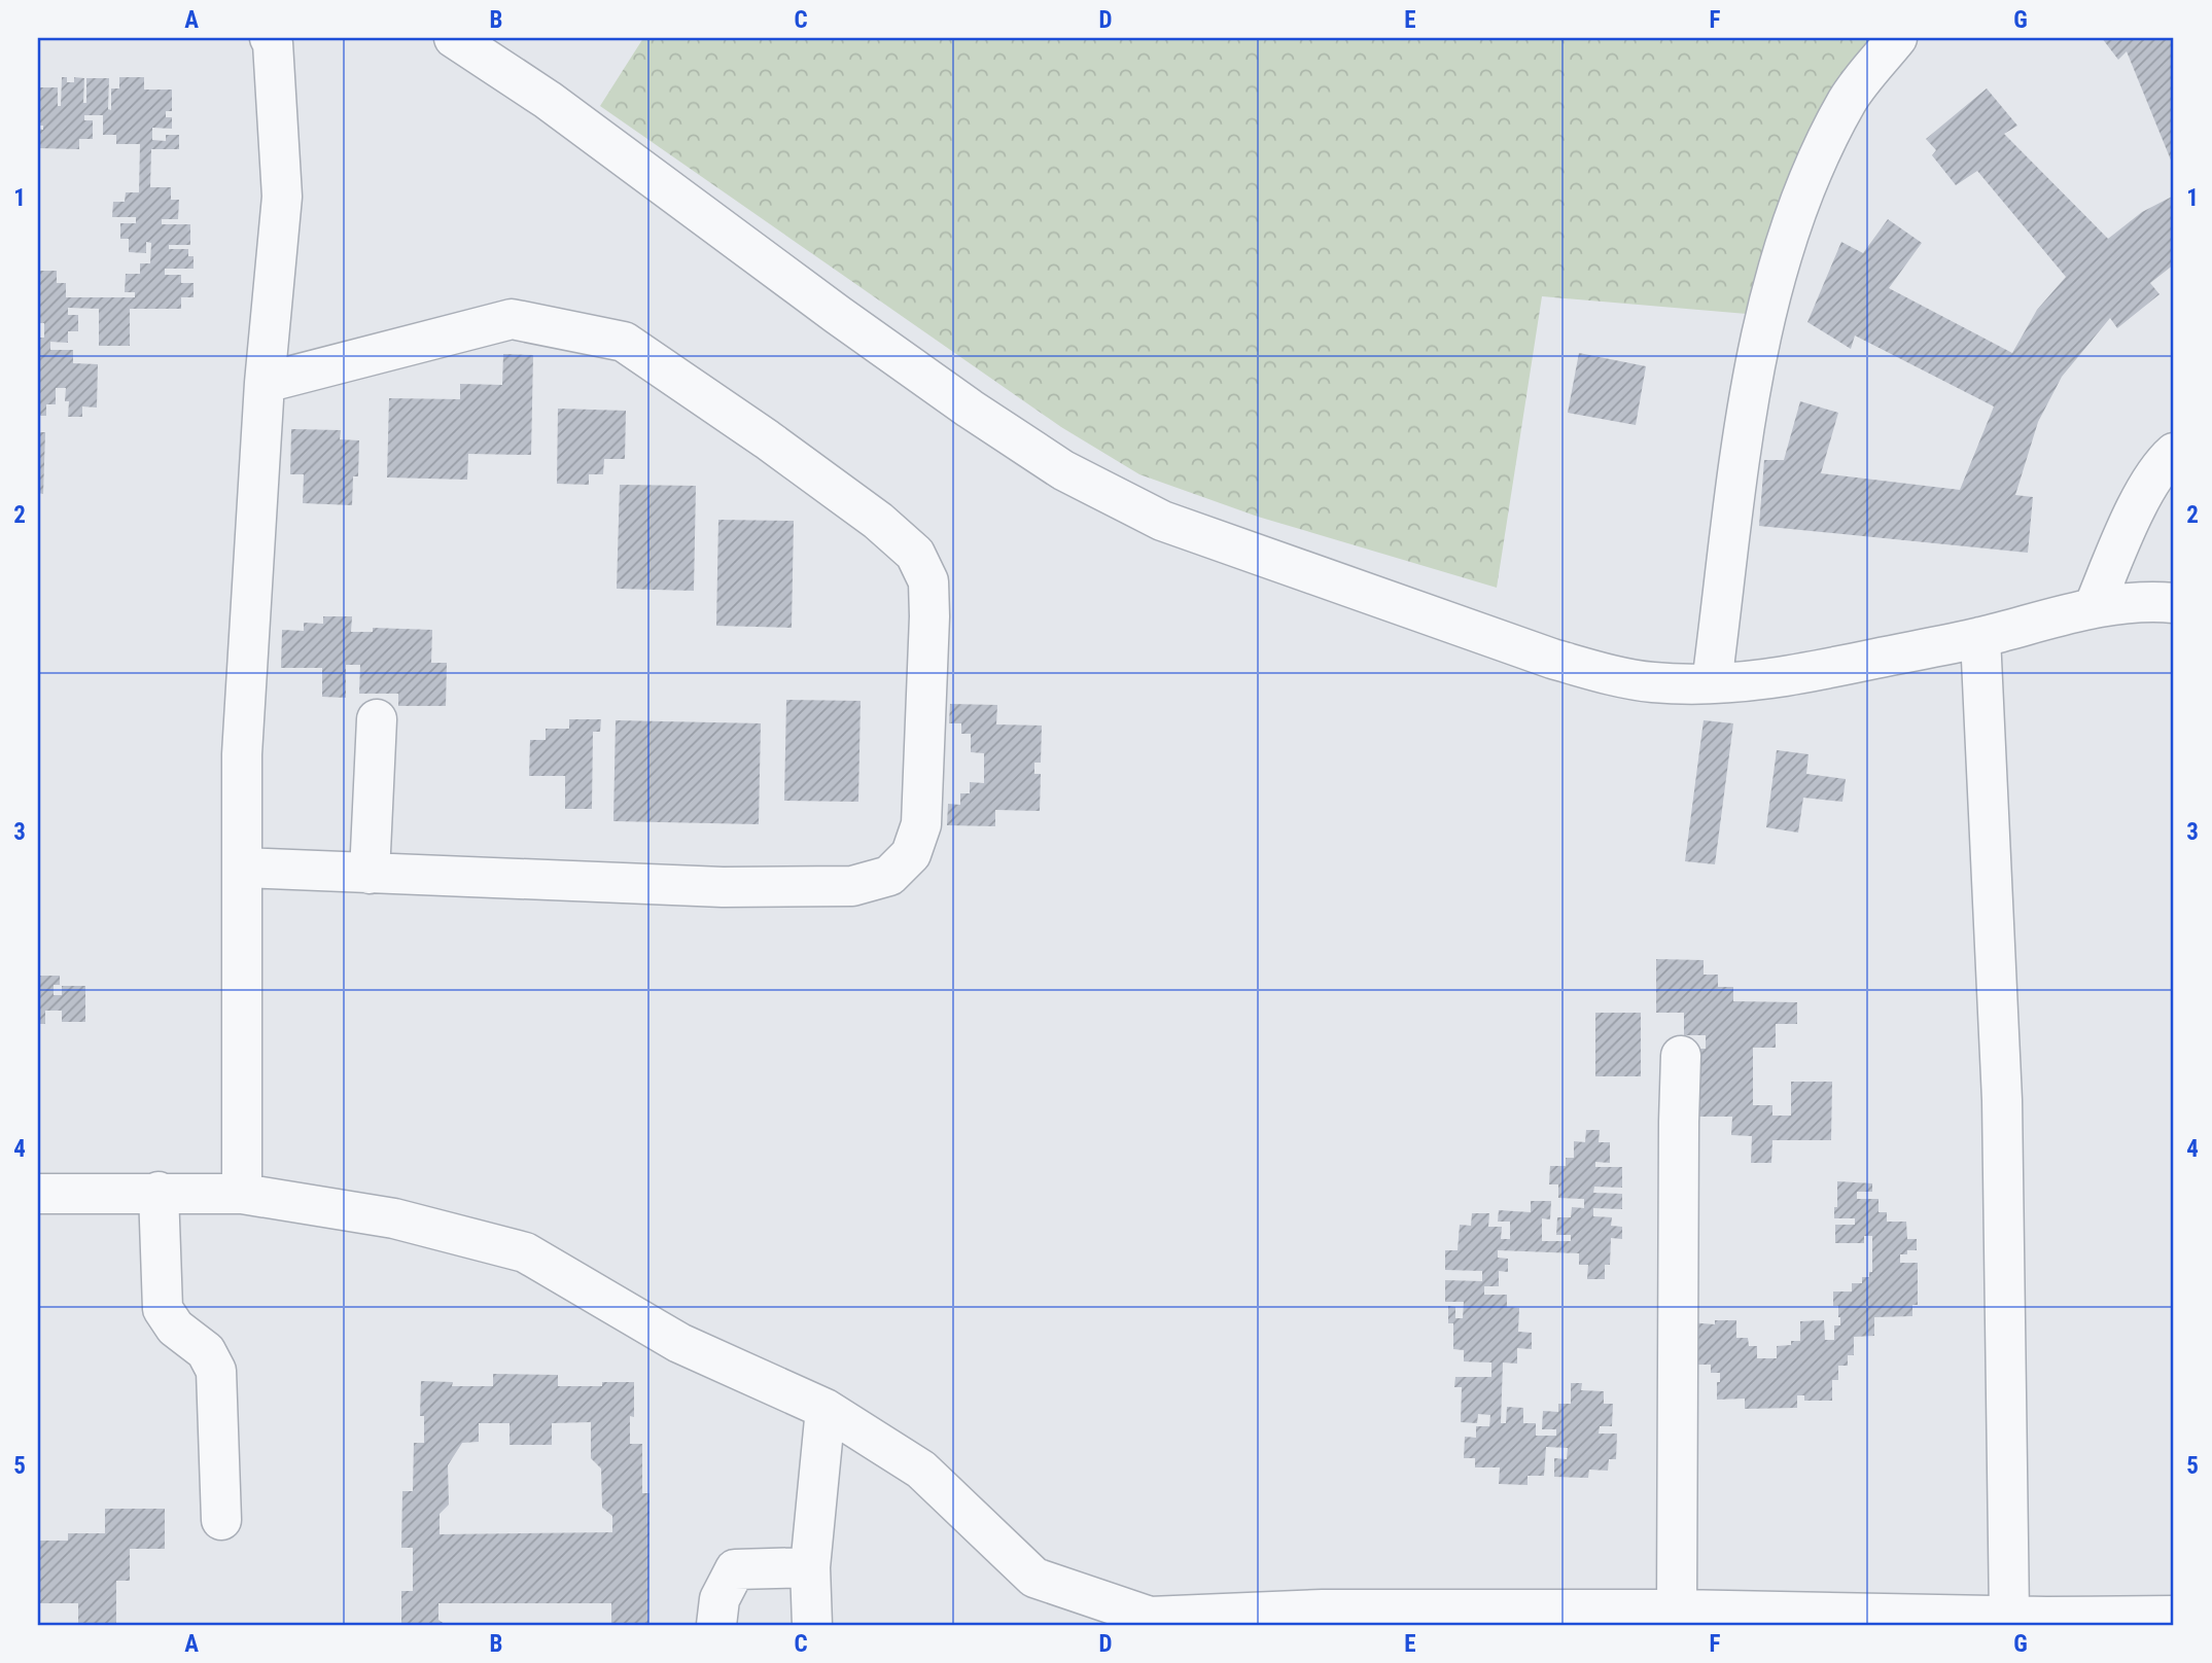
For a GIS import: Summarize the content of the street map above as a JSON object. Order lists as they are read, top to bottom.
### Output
{
  "grid": {
    "columns": [
      "A",
      "B",
      "C",
      "D",
      "E",
      "F",
      "G"
    ],
    "rows": [
      "1",
      "2",
      "3",
      "4",
      "5"
    ]
  }
}
